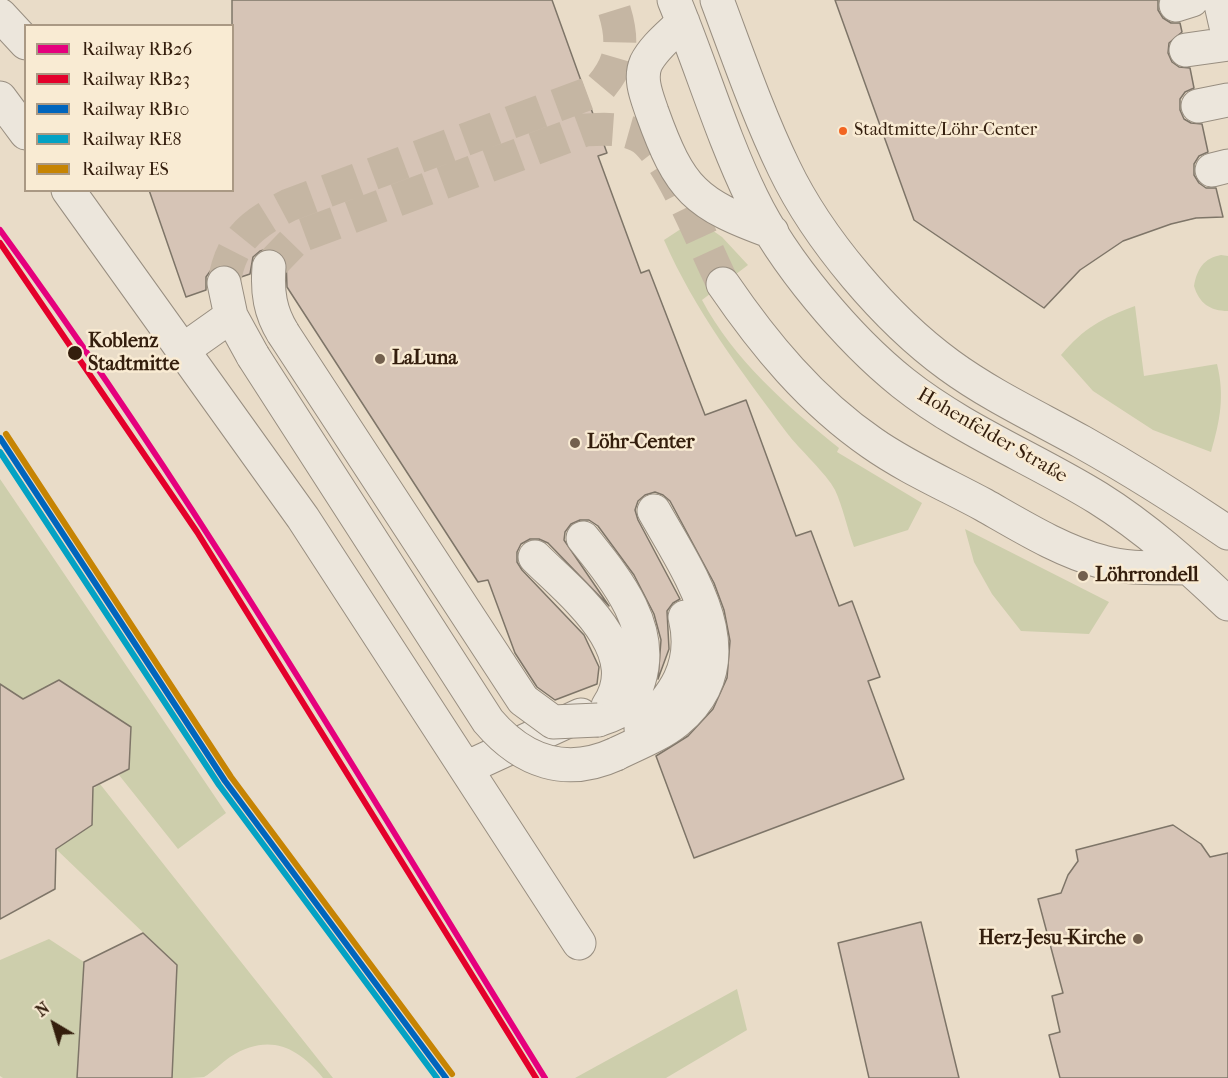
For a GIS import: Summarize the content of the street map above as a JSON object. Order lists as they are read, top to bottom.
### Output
{
  "streets": {
    "street": ["Hohenfelder Straße"]
  },
  "places": [
    "Stadtmitte/Löhr-Center",
    "Koblenz Stadtmitte",
    "LaLuna",
    "Löhr-Center",
    "Löhrrondell",
    "Herz-Jesu-Kirche"
  ],
  "lines": [
    "rail line RB26",
    "rail line RB23",
    "rail line ES",
    "rail line RB10",
    "rail line RE8"
  ],
  "legend": [
    "Railway RB26",
    "Railway RB23",
    "Railway RB10",
    "Railway RE8",
    "Railway ES"
  ],
  "north": "top left"
}
